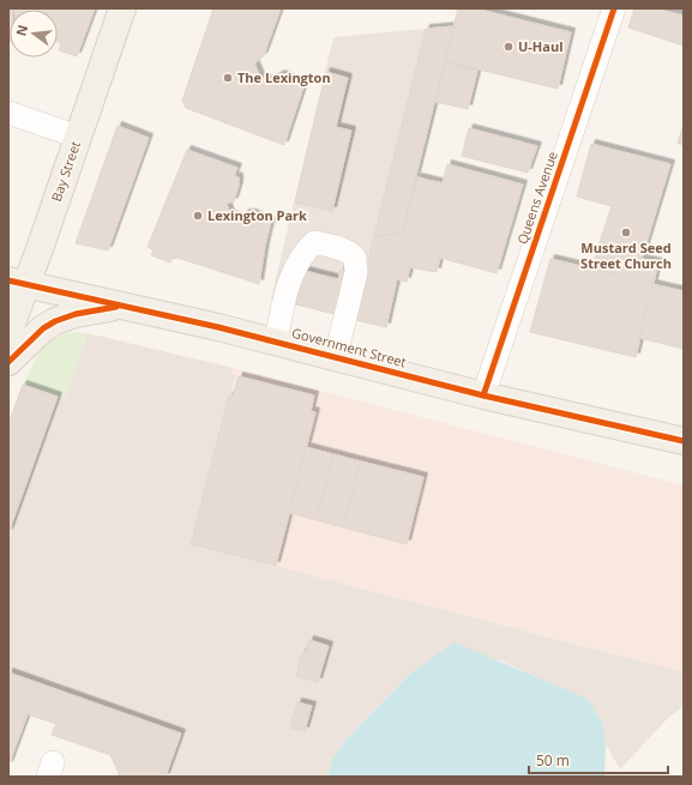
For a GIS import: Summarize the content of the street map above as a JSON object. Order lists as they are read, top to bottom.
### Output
{
  "streets": {
    "main road": ["Bay Street", "Government Street"],
    "street": ["Queens Avenue"]
  },
  "crossings": [
    ["Bay Street", "Government Street"],
    ["Queens Avenue", "Government Street"]
  ],
  "places": [
    "U-Haul",
    "The Lexington",
    "Lexington Park",
    "Mustard Seed Street Church"
  ],
  "scale_bar": "50 m",
  "north": "left"
}
